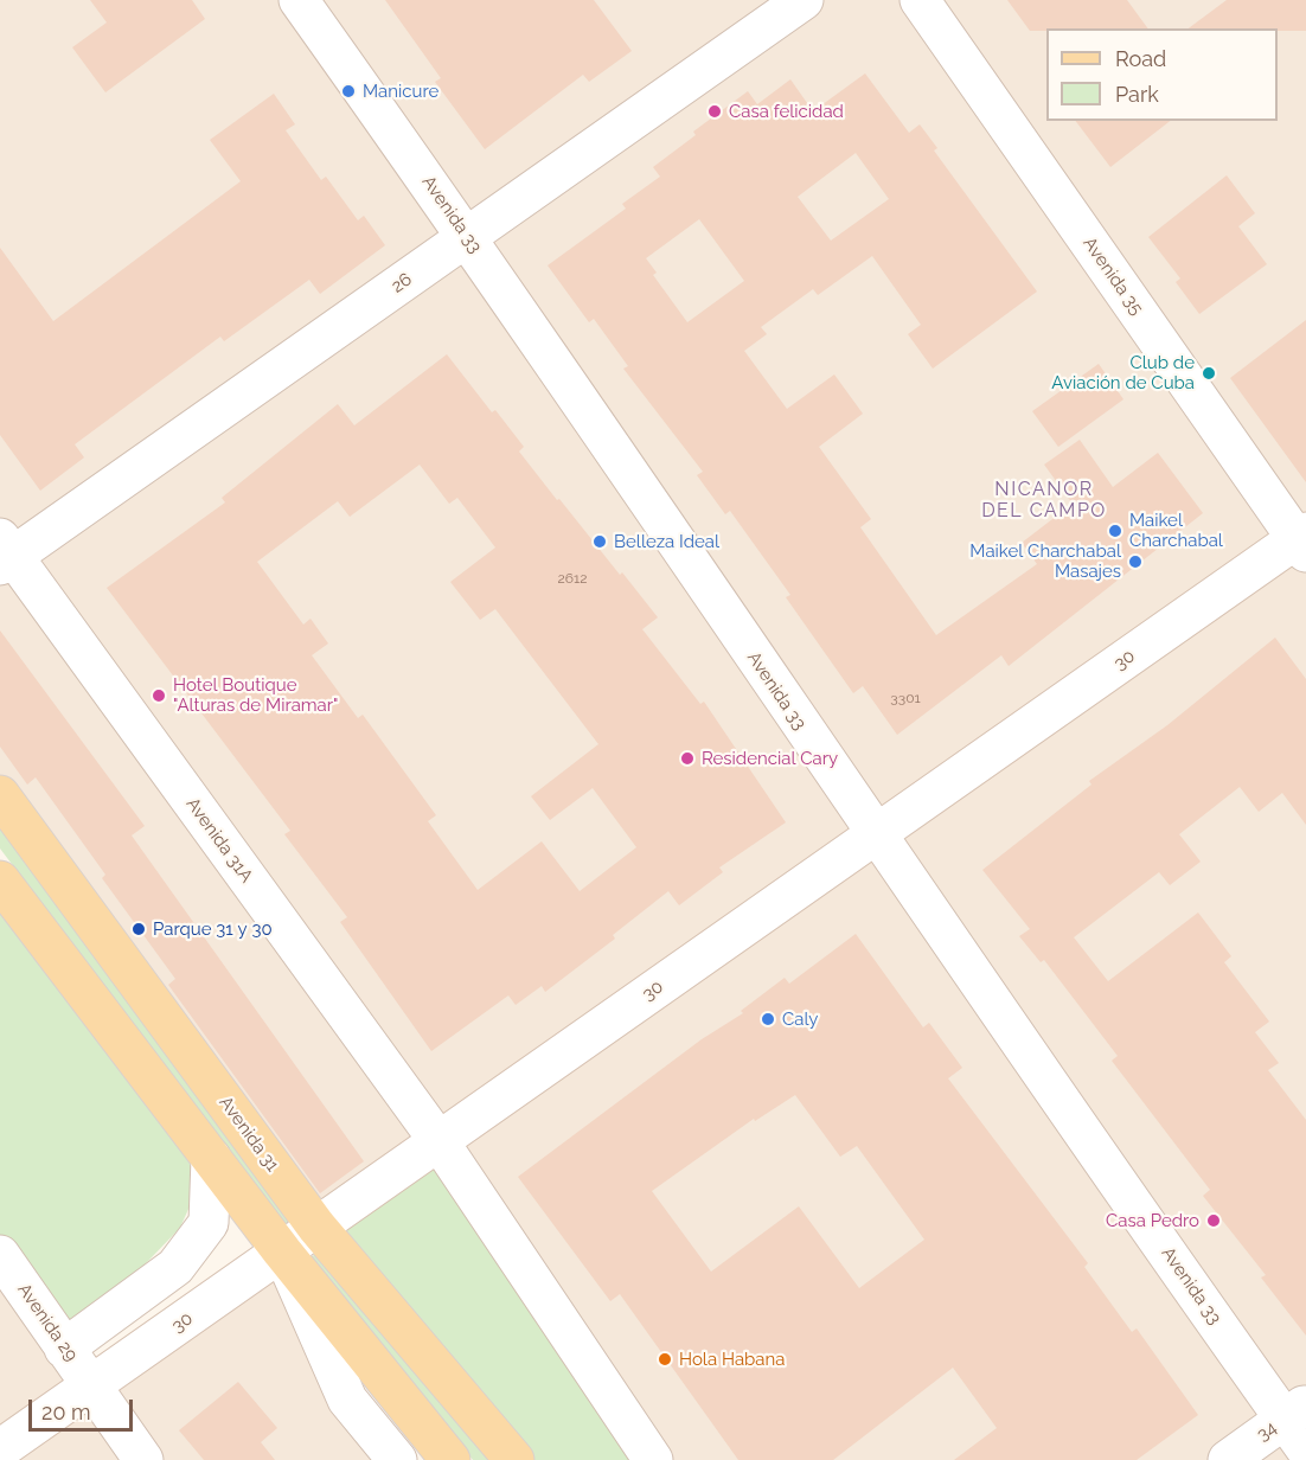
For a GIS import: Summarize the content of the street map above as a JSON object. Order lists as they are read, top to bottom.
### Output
{
  "streets": {
    "main road": ["Avenida 31"],
    "street": [
      "Avenida 33",
      "Avenida 35",
      "26",
      "30",
      "Avenida 31A",
      "Avenida 29",
      "34"
    ]
  },
  "crossings": [
    ["Avenida 33", "26"],
    ["Avenida 33", "30"],
    ["Avenida 33", "34"],
    ["Avenida 35", "30"],
    ["26", "Avenida 31A"],
    ["30", "Avenida 31A"],
    ["30", "Avenida 31"],
    ["30", "Avenida 29"]
  ],
  "districts": ["NICANOR DEL CAMPO"],
  "places": [
    "Manicure",
    "Casa felicidad",
    "Club de Aviación de Cuba",
    "Maikel Charchabal",
    "Belleza Ideal",
    "Maikel Charchabal Masajes",
    "Hotel Boutique \"Alturas de Miramar\"",
    "Residencial Cary",
    "Parque 31 y 30",
    "Caly",
    "Casa Pedro",
    "Hola Habana"
  ],
  "house_numbers": ["2612", "3301"],
  "legend": ["Road", "Park"],
  "scale_bar": "20 m"
}
